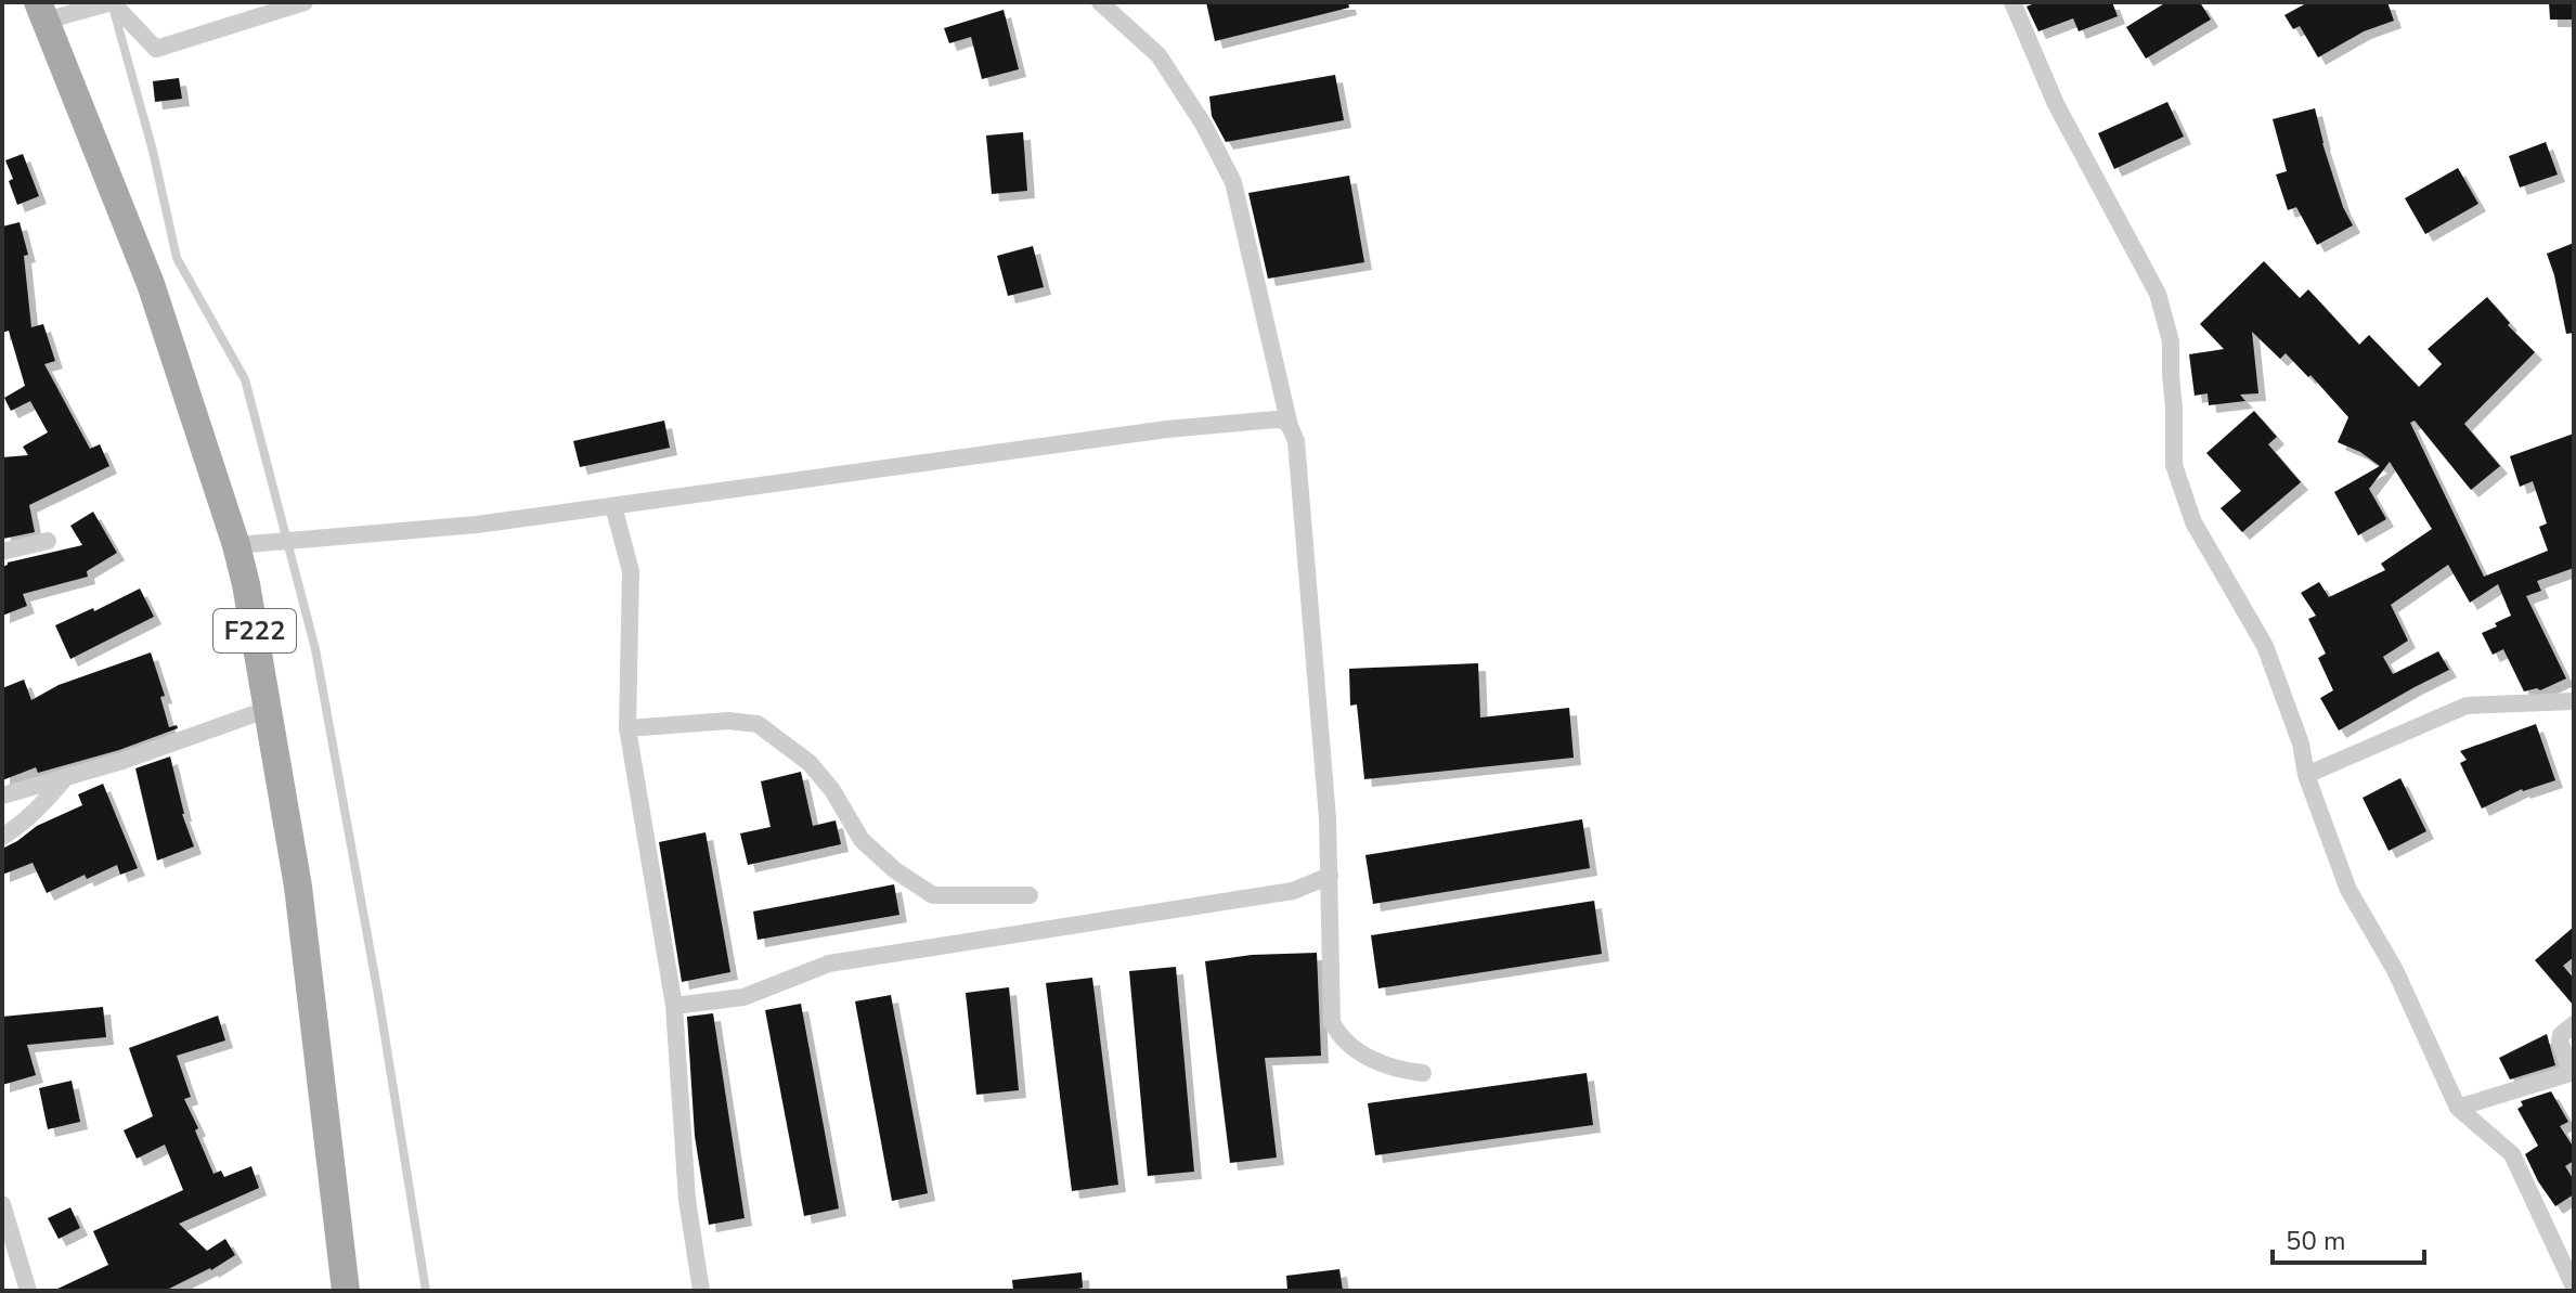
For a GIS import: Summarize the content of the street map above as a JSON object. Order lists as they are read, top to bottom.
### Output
{
  "streets": {
    "main road": ["F222"]
  },
  "scale_bar": "50 m"
}
